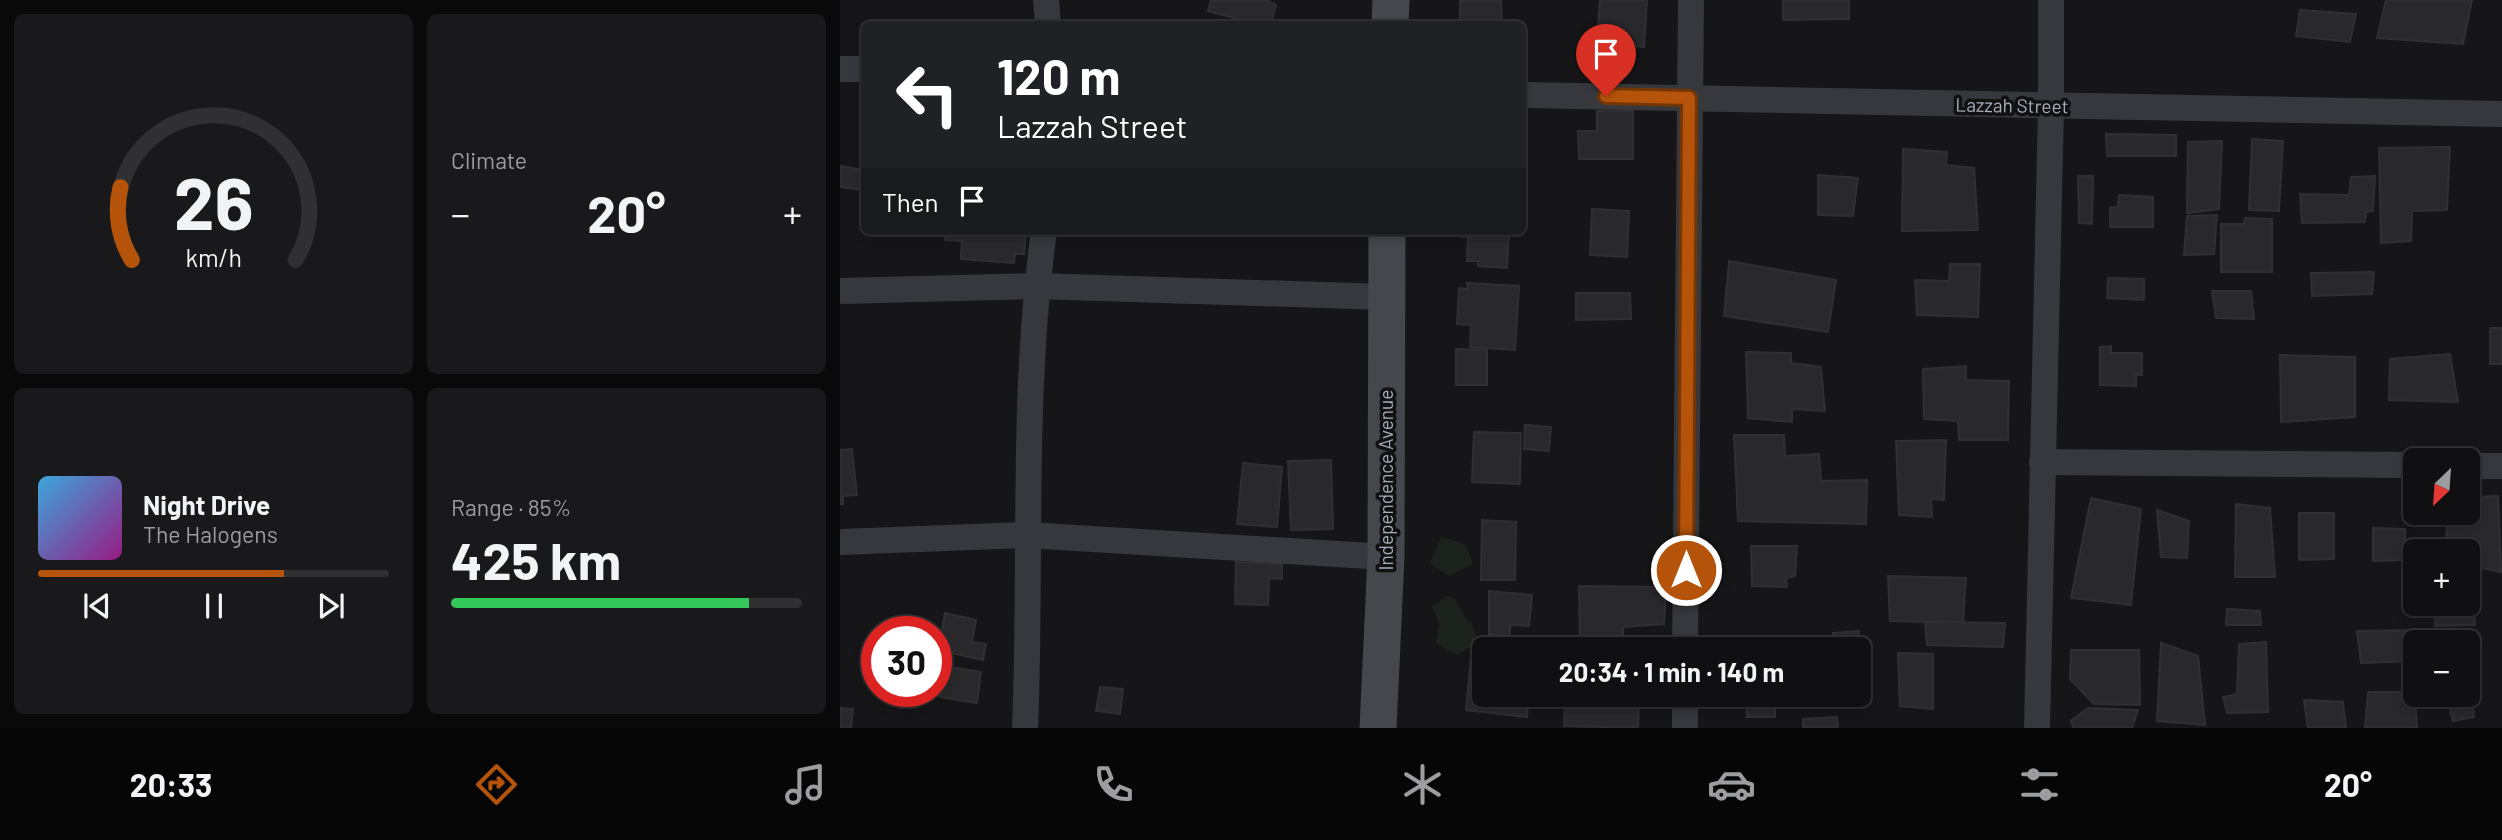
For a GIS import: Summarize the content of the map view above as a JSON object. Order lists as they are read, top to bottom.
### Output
{
  "streets": {
    "street": ["Lazzah Street", "Independence Avenue"]
  },
  "north": "bottom left",
  "page": {
    "tile": [
      "Climate",
      ["Range · 85%", "425 km"]
    ],
    "turn": ["120 m", "Lazzah Street"],
    "then": "Then",
    "heat": ["−", "20°", "+"],
    "map_buttons": ["+", "−"],
    "song": ["Night Drive", "The Halogens"],
    "limit": "30",
    "trip": "20:34 · 1 min · 140 m",
    "tabs": ["20:33", "20°"],
    "gauge": ["26", "km/h"]
  }
}
